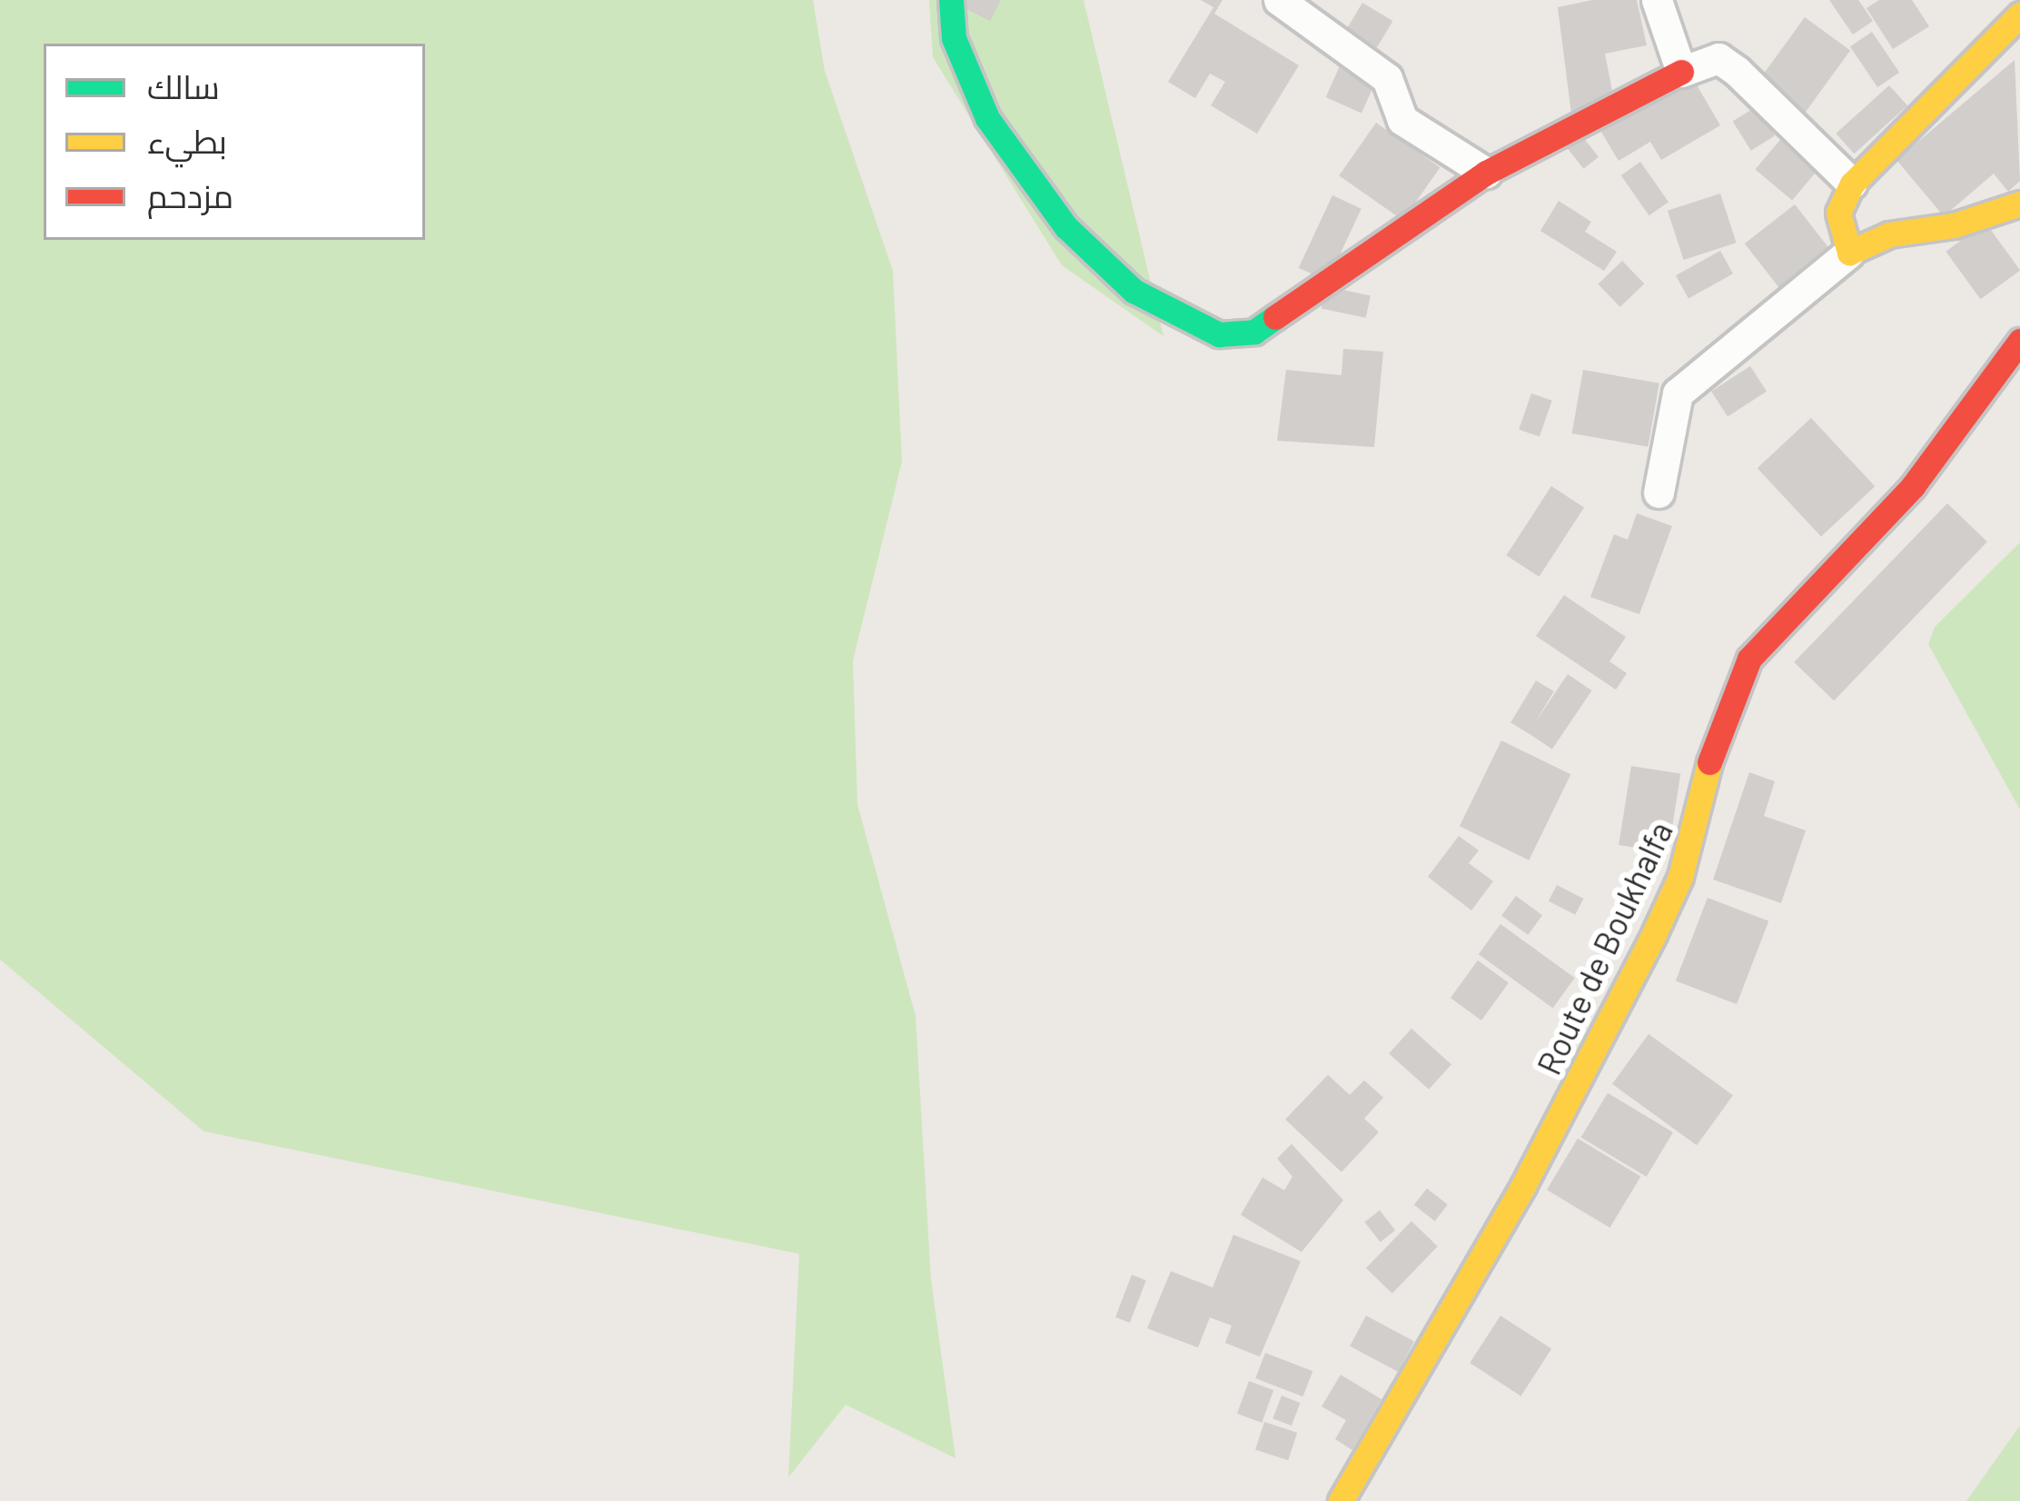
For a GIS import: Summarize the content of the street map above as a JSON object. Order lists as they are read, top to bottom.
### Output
{
  "streets": {
    "street": ["Route de Boukhalfa"]
  },
  "legend": ["سالك", "بطيء", "مزدحم"]
}
